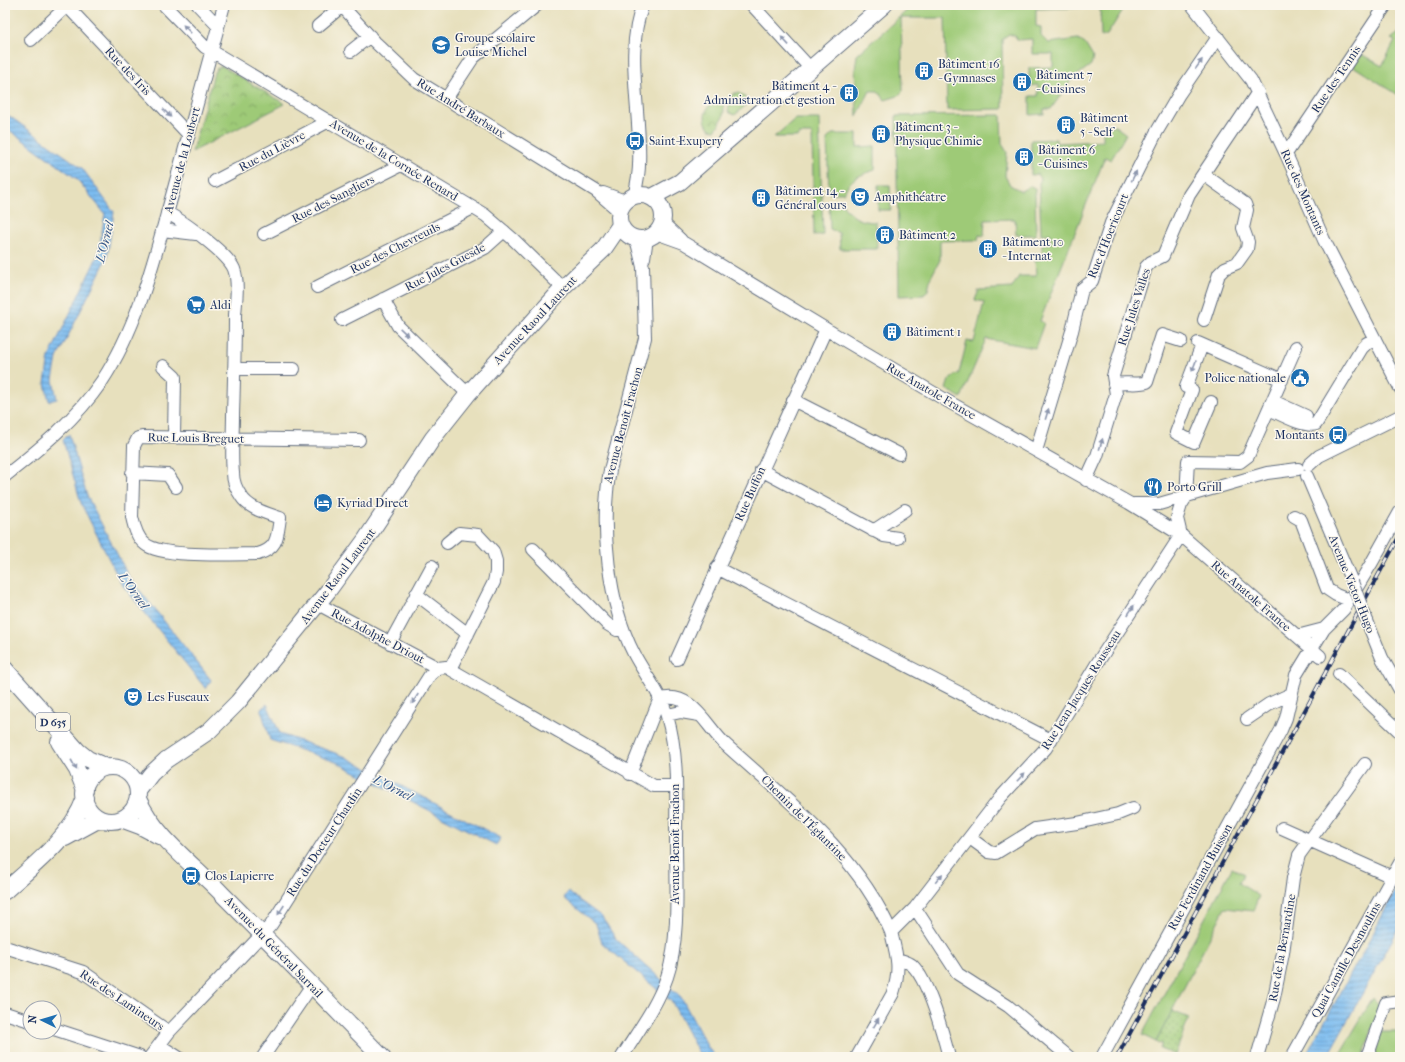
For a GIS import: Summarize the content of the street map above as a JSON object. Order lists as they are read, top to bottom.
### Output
{
  "streets": {
    "main road": ["Avenue Raoul Laurent", "D 635", "Avenue du Général Sarrail"],
    "street": [
      "Rue des Iris",
      "Rue des Tennis",
      "Rue André Barbaux",
      "Rue du Lièvre",
      "Avenue de la Loubert",
      "Avenue de la Cornée Renard",
      "Rue des Montants",
      "Rue des Sangliers",
      "Rue d'Hoericourt",
      "Rue des Chevreuils",
      "Rue Jules Guesde",
      "Rue Jules Valles",
      "Rue Anatole France",
      "Avenue Benoît Frachon",
      "Rue Louis Breguet",
      "Rue Buffon",
      "Avenue Victor Hugo",
      "Rue Adolphe Driout",
      "Rue Jean-Jacques Rousseau",
      "Chemin de l'Églantine",
      "Rue du Docteur Chardin",
      "Rue Ferdinand Buisson",
      "Rue de la Bernardine",
      "Quai Camille Desmoulins",
      "Rue des Lamineurs"
    ]
  },
  "crossings": [
    ["Rue des Iris", "Avenue de la Loubert"],
    ["Rue des Tennis", "Rue des Montants"],
    ["Rue André Barbaux", "Avenue Raoul Laurent"],
    ["Rue André Barbaux", "Rue Anatole France"],
    ["Rue André Barbaux", "Avenue Benoît Frachon"],
    ["Rue du Lièvre", "Avenue de la Cornée Renard"],
    ["Avenue de la Loubert", "Avenue de la Cornée Renard"],
    ["Avenue de la Cornée Renard", "Rue des Sangliers"],
    ["Avenue de la Cornée Renard", "Rue des Chevreuils"],
    ["Avenue de la Cornée Renard", "Rue Jules Guesde"],
    ["Avenue de la Cornée Renard", "Avenue Raoul Laurent"],
    ["Rue des Montants", "Rue d'Hoericourt"],
    ["Rue des Montants", "Rue Jules Valles"],
    ["Rue d'Hoericourt", "Rue Anatole France"],
    ["Rue Jules Valles", "Rue Anatole France"],
    ["Avenue Raoul Laurent", "Rue Anatole France"],
    ["Avenue Raoul Laurent", "Avenue Benoît Frachon"],
    ["Avenue Raoul Laurent", "Rue Adolphe Driout"],
    ["Avenue Raoul Laurent", "D 635"],
    ["Avenue Raoul Laurent", "Avenue du Général Sarrail"],
    ["Rue Anatole France", "Avenue Benoît Frachon"],
    ["Rue Anatole France", "Rue Buffon"],
    ["Rue Anatole France", "Rue Jean-Jacques Rousseau"],
    ["Rue Anatole France", "Rue Ferdinand Buisson"],
    ["Avenue Benoît Frachon", "Rue Adolphe Driout"],
    ["Avenue Benoît Frachon", "Chemin de l'Églantine"],
    ["Rue Adolphe Driout", "Rue du Docteur Chardin"],
    ["Rue Jean-Jacques Rousseau", "Chemin de l'Églantine"],
    ["D 635", "Avenue du Général Sarrail"],
    ["Rue du Docteur Chardin", "Avenue du Général Sarrail"],
    ["Rue du Docteur Chardin", "Rue des Lamineurs"]
  ],
  "one_way": [
    "Rue des Iris",
    "Rue d'Hoericourt",
    "Rue Jean-Jacques Rousseau",
    "Rue du Docteur Chardin"
  ],
  "water": ["L'Ornel"],
  "places": {
    "school or university": ["Groupe scolaire Louise Michel"],
    "building": [
      "Bâtiment 16 - Gymnases",
      "Bâtiment 7 - Cuisines",
      "Bâtiment 4 - Administration et gestion",
      "Bâtiment 5 - Self",
      "Bâtiment 3 - Physique Chimie",
      "Bâtiment 6 - Cuisines",
      "Bâtiment 14 - Général cours",
      "Bâtiment 2",
      "Bâtiment 10 - Internat",
      "Bâtiment 1"
    ],
    "bus stop": ["Saint-Exupery", "Montants", "Clos Lapierre"],
    "theatre": ["Amphithéatre", "Les Fuseaux"],
    "supermarket": ["Aldi"],
    "public building": ["Police nationale"],
    "restaurant": ["Porto Grill"],
    "hotel": ["Kyriad Direct"]
  },
  "north": "left"
}
